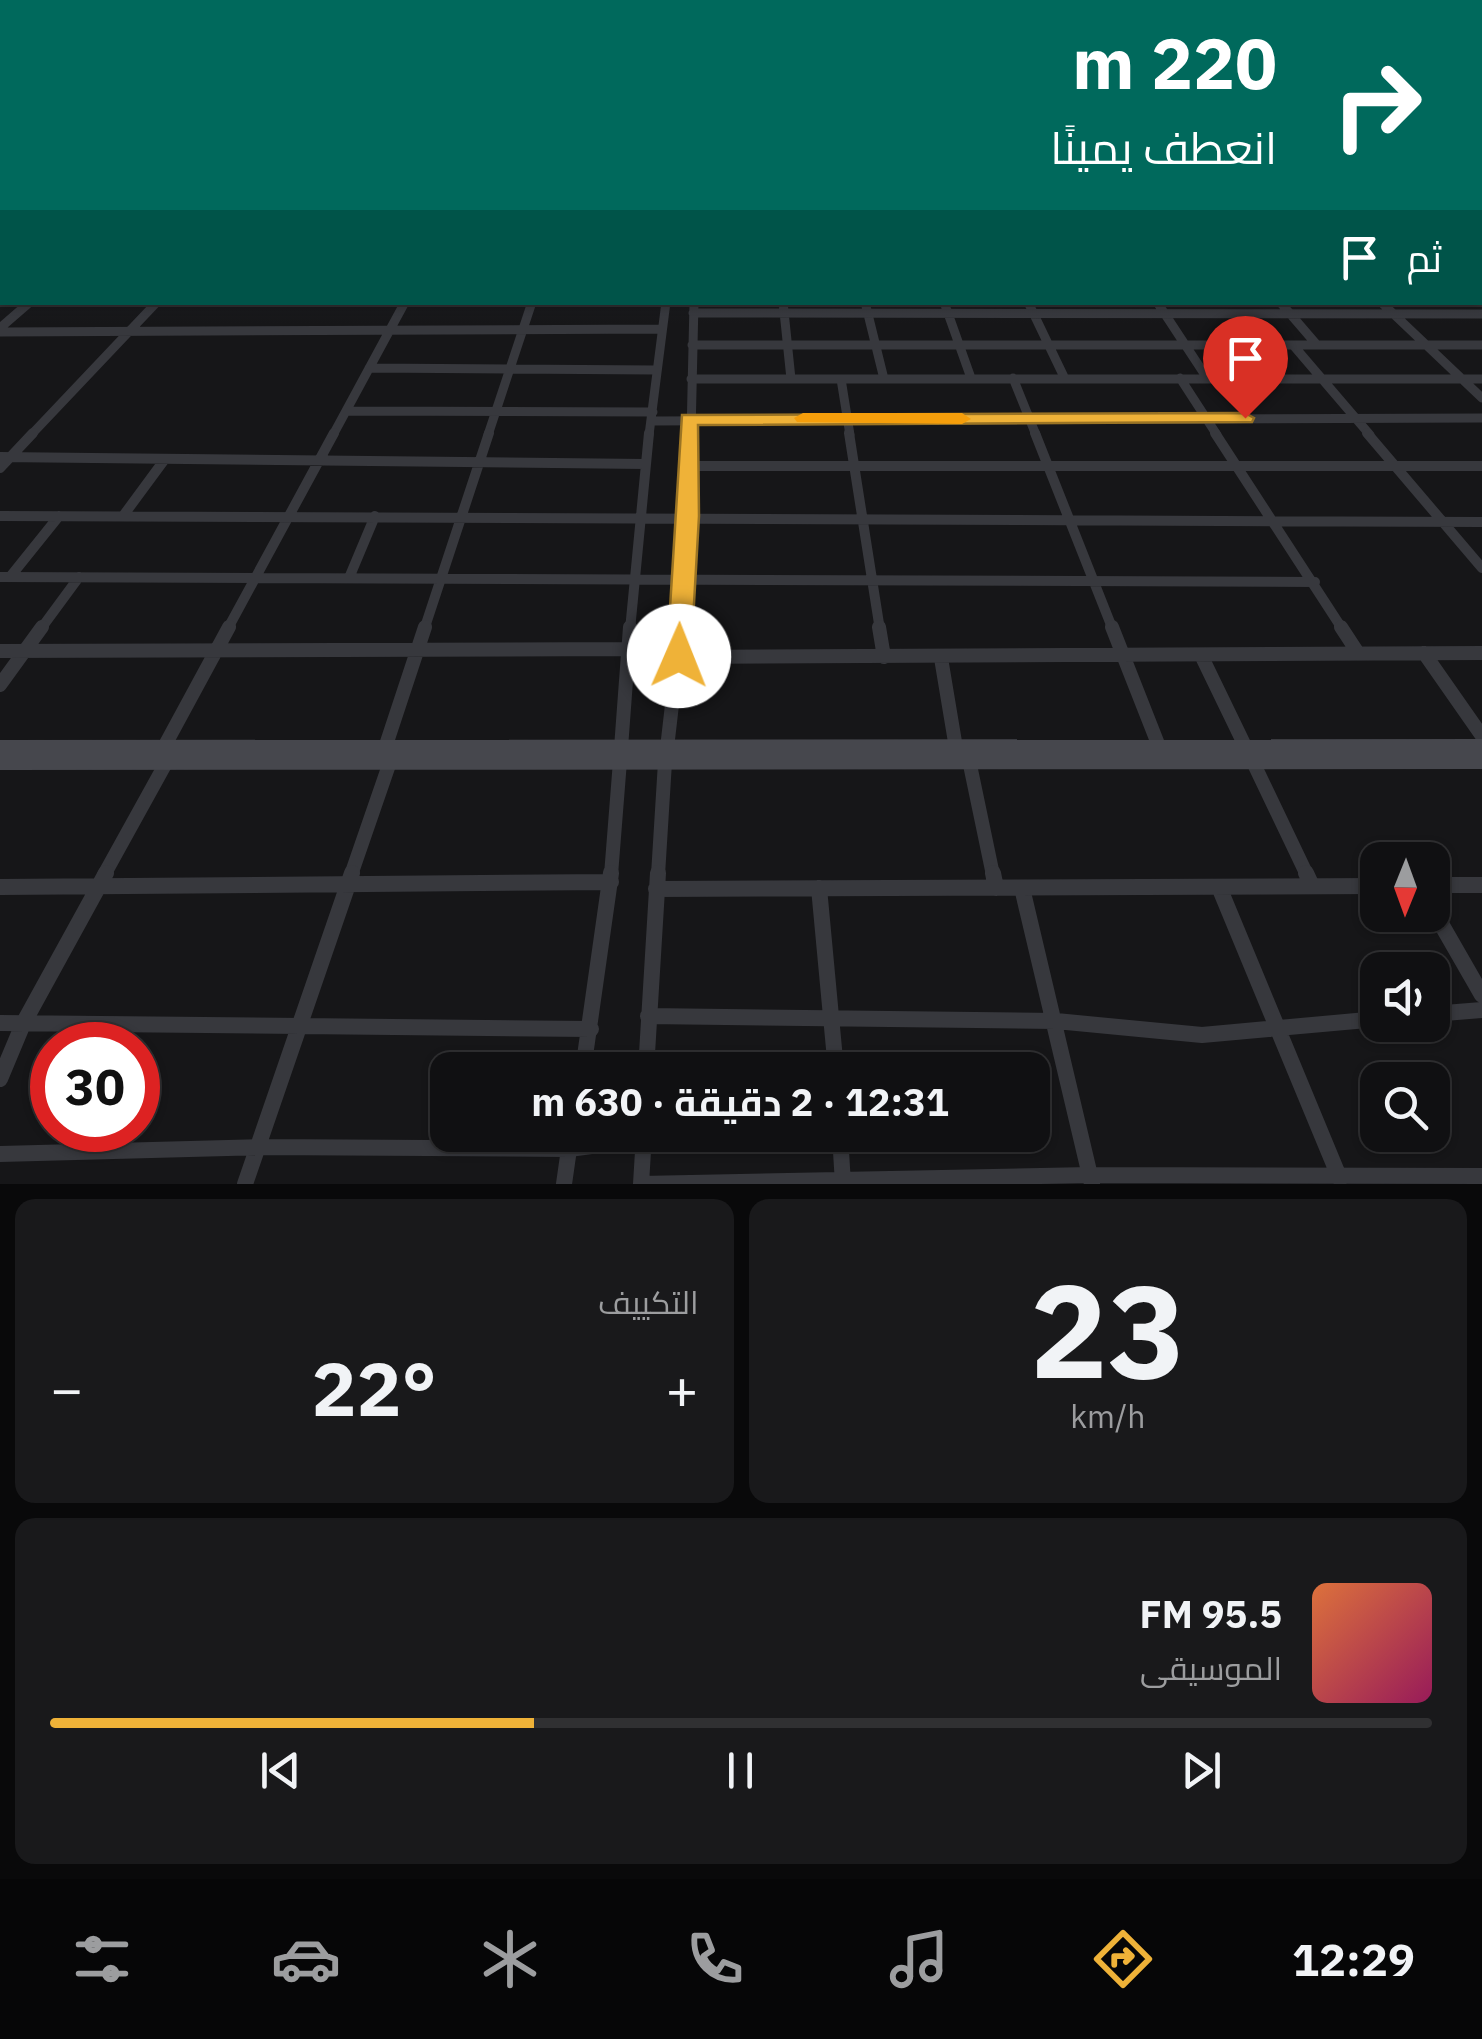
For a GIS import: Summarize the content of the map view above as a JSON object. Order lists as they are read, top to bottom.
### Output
{
  "north": "bottom",
  "page": {
    "turn": ["220 m", "انعطف يمينًا"],
    "then": "ثم",
    "limit": "30",
    "trip": "12:31 · 2 دقيقة · 630 m",
    "tile": [
      ["23", "km/h"],
      "التكييف"
    ],
    "heat": ["−", "22°", "+"],
    "song": ["95.5 FM", "الموسيقى"],
    "tabs": "12:29"
  }
}
